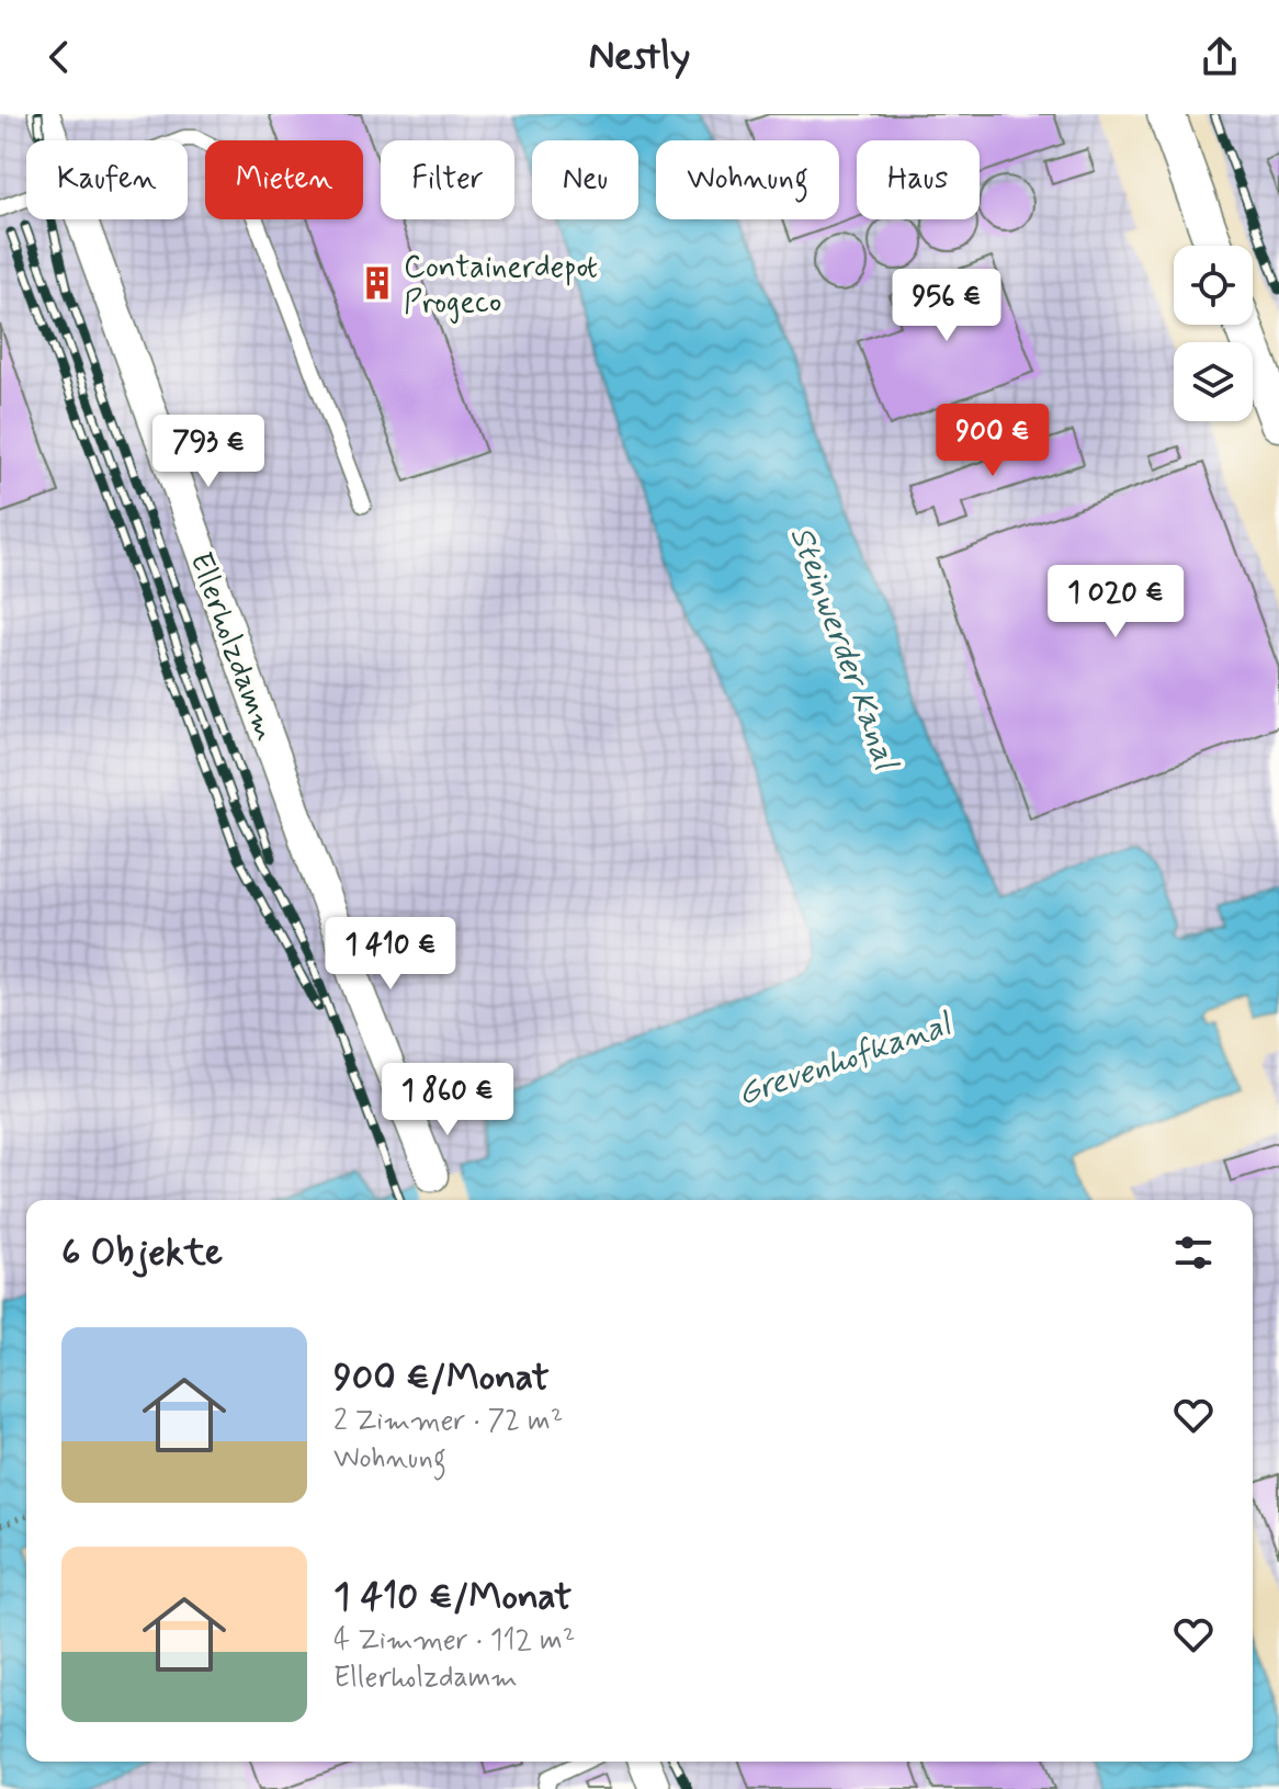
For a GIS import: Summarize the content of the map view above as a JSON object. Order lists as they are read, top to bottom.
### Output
{
  "streets": {
    "street": ["Ellerholzdamm"]
  },
  "water": ["Steinwerder Kanal", "Grevenhofkanal"],
  "places": {
    "building": ["Containerdepot Progeco"]
  },
  "page": {
    "header": "Nestly",
    "chip": [
      "Kaufen",
      "Mieten",
      "Filter",
      "Neu",
      "Wohnung",
      "Haus"
    ],
    "price": [
      "956 €",
      "900 €",
      "793 €",
      "1 020 €",
      "1 410 €",
      "1 860 €"
    ],
    "heading": "6 Objekte",
    "list": [
      {
        "name": "900 €/Monat",
        "note": "2 Zimmer · 72 m² · Wohnung"
      },
      {
        "name": "1 410 €/Monat",
        "note": "4 Zimmer · 112 m² · Ellerholzdamm"
      }
    ]
  }
}
